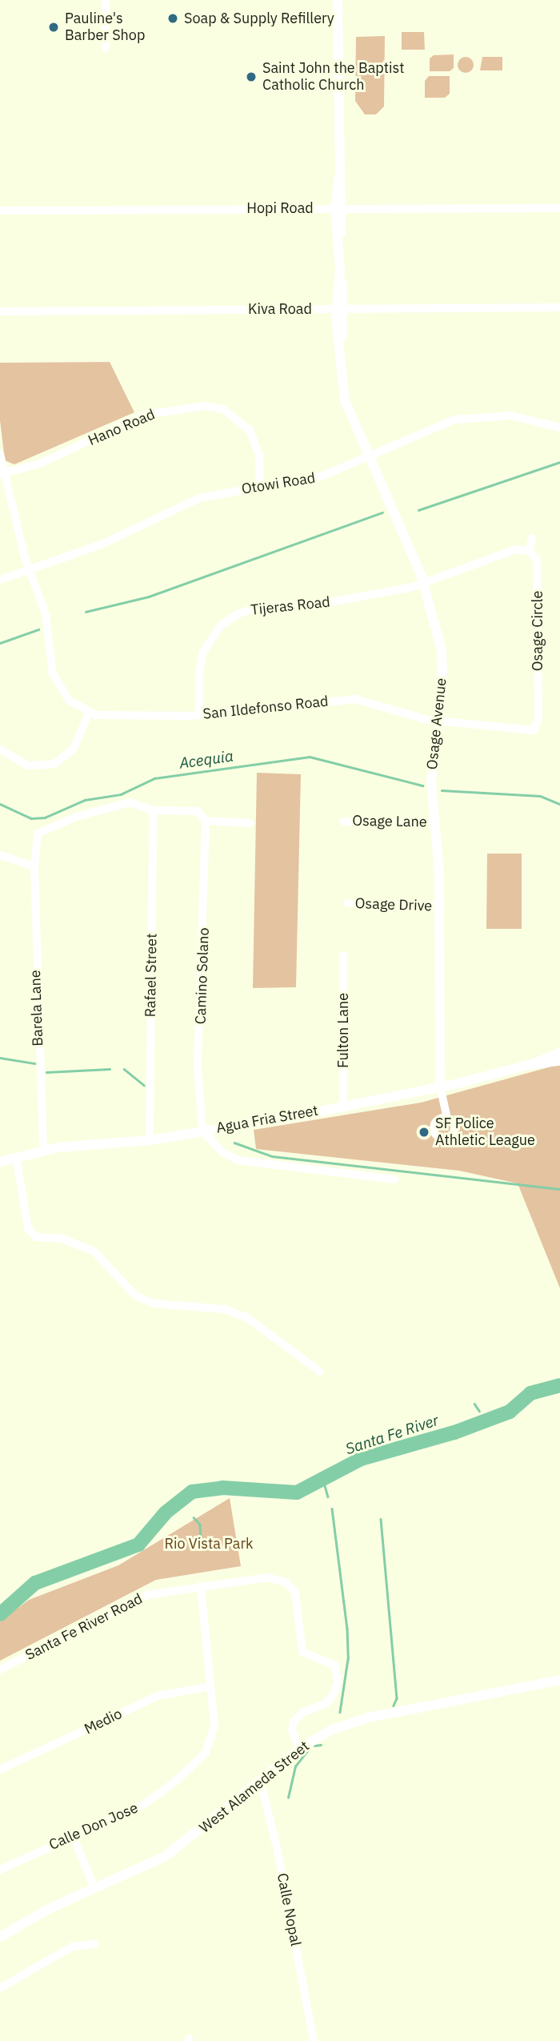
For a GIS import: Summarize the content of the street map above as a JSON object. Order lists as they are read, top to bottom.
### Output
{
  "streets": {
    "street": [
      "Hopi Road",
      "Kiva Road",
      "Hano Road",
      "Otowi Road",
      "Tijeras Road",
      "Osage Circle",
      "San Ildefonso Road",
      "Osage Avenue",
      "Osage Lane",
      "Osage Drive",
      "Rafael Street",
      "Camino Solano",
      "Barela Lane",
      "Fulton Lane",
      "Agua Fria Street",
      "Santa Fe River Road",
      "Medio",
      "West Alameda Street",
      "Calle Don Jose",
      "Calle Nopal"
    ]
  },
  "crossings": [
    ["Hopi Road", "Osage Avenue"],
    ["Kiva Road", "Osage Avenue"],
    ["Hano Road", "Otowi Road"],
    ["Otowi Road", "Osage Avenue"],
    ["Tijeras Road", "San Ildefonso Road"],
    ["Tijeras Road", "Osage Avenue"],
    ["Osage Circle", "San Ildefonso Road"],
    ["Osage Circle", "Osage Avenue"],
    ["San Ildefonso Road", "Osage Avenue"],
    ["Osage Avenue", "Osage Lane"],
    ["Osage Avenue", "Osage Drive"],
    ["Osage Avenue", "Agua Fria Street"],
    ["Rafael Street", "Barela Lane"],
    ["Rafael Street", "Agua Fria Street"],
    ["Camino Solano", "Agua Fria Street"],
    ["Barela Lane", "Agua Fria Street"],
    ["Fulton Lane", "Agua Fria Street"],
    ["Santa Fe River Road", "West Alameda Street"],
    ["Santa Fe River Road", "Calle Don Jose"],
    ["Medio", "Calle Don Jose"],
    ["West Alameda Street", "Calle Nopal"]
  ],
  "water": ["Acequia", "Santa Fe River"],
  "parks": ["Rio Vista Park"],
  "places": [
    "Soap & Supply Refillery",
    "Pauline's Barber Shop",
    "Saint John the Baptist Catholic Church",
    "SF Police Athletic League"
  ]
}
